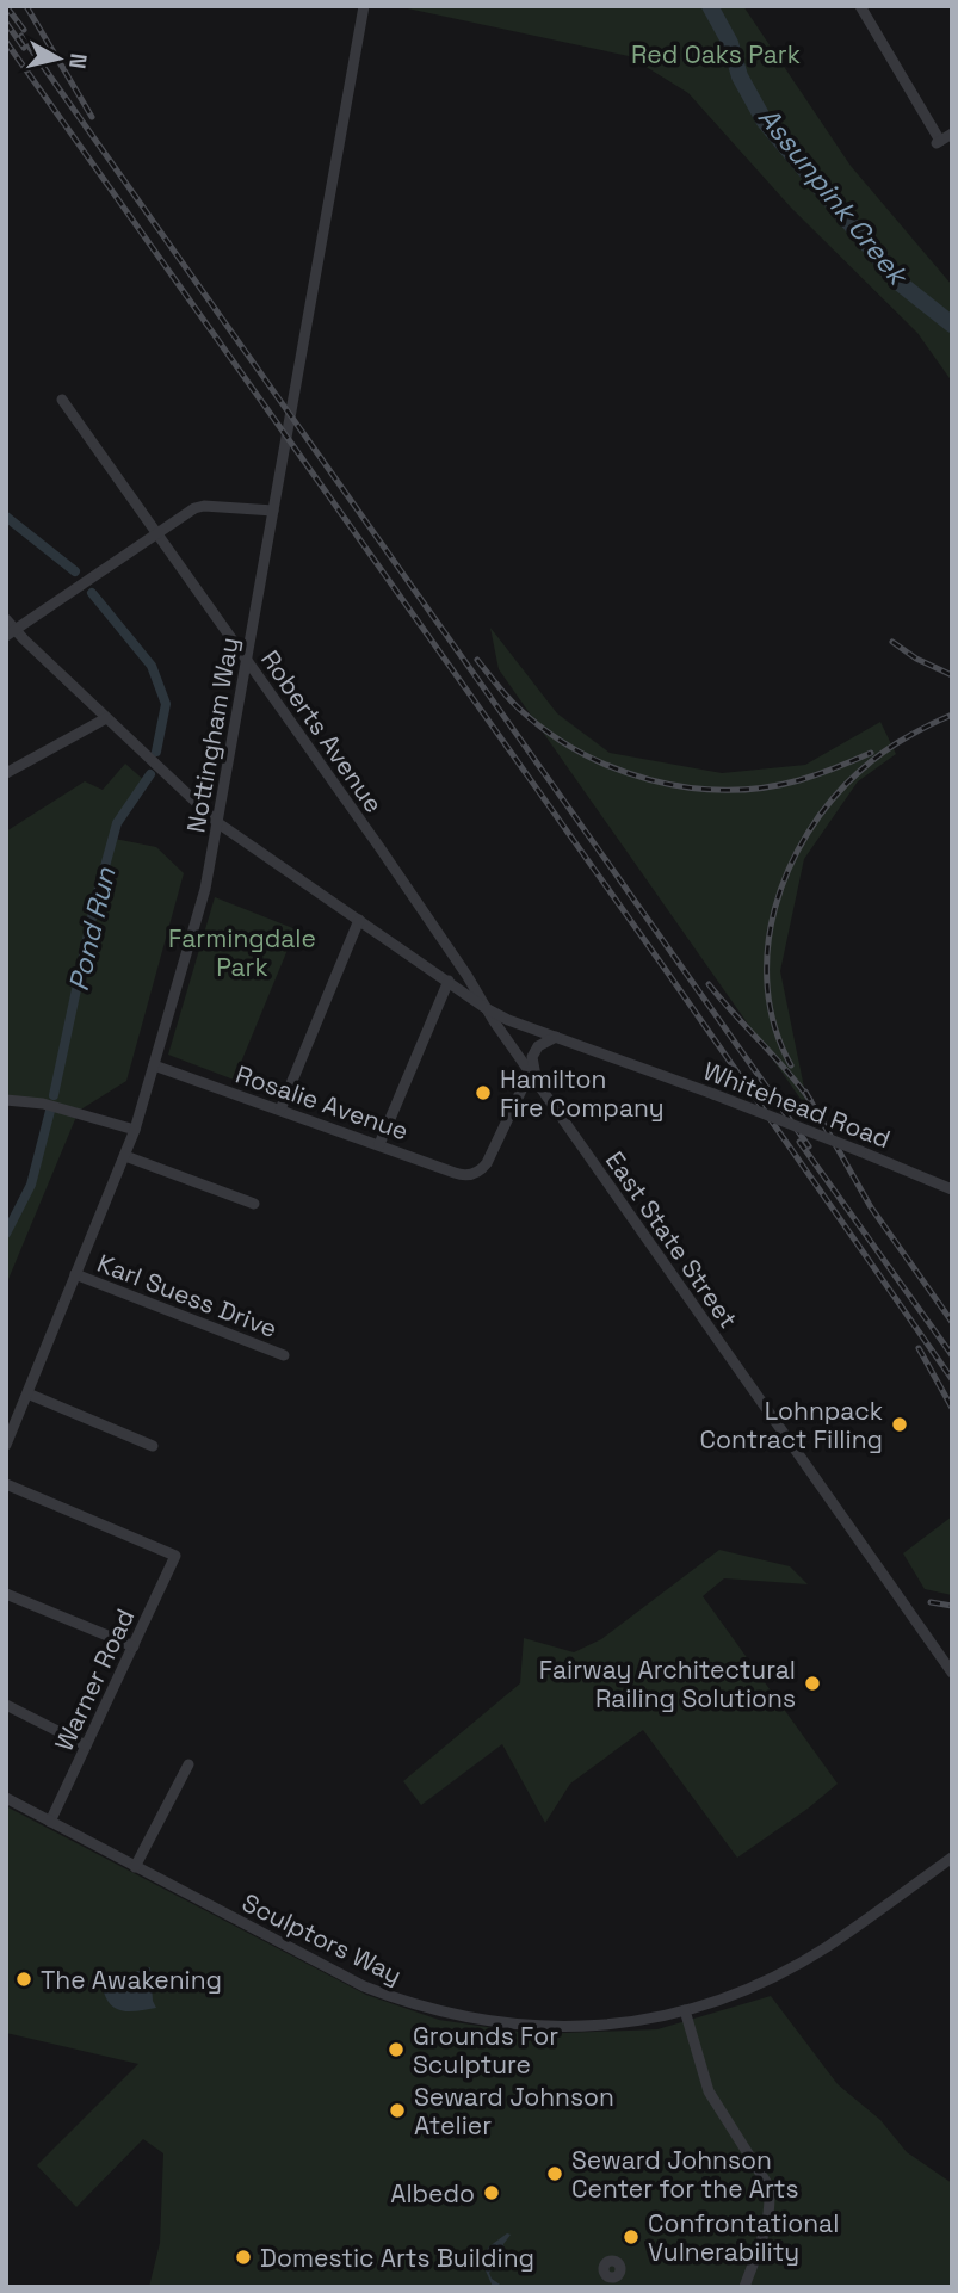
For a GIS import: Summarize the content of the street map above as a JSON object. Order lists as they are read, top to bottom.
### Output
{
  "streets": {
    "street": [
      "Roberts Avenue",
      "Nottingham Way",
      "Rosalie Avenue",
      "Whitehead Road",
      "East State Street",
      "Karl Suess Drive",
      "Warner Road",
      "Sculptors Way"
    ]
  },
  "crossings": [
    ["Roberts Avenue", "Nottingham Way"],
    ["Roberts Avenue", "Whitehead Road"],
    ["Roberts Avenue", "East State Street"],
    ["Nottingham Way", "Rosalie Avenue"],
    ["Nottingham Way", "East State Street"],
    ["Nottingham Way", "Karl Suess Drive"],
    ["Rosalie Avenue", "East State Street"],
    ["Whitehead Road", "East State Street"],
    ["Warner Road", "Sculptors Way"]
  ],
  "water": ["Assunpink Creek", "Pond Run"],
  "parks": ["Red Oaks Park", "Farmingdale Park"],
  "places": [
    "Hamilton Fire Company",
    "Lohnpack Contract Filling",
    "Fairway Architectural Railing Solutions",
    "The Awakening",
    "Grounds For Sculpture",
    "Seward Johnson Atelier",
    "Seward Johnson Center for the Arts",
    "Albedo",
    "Confrontational Vulnerability",
    "Domestic Arts Building"
  ],
  "north": "right"
}
